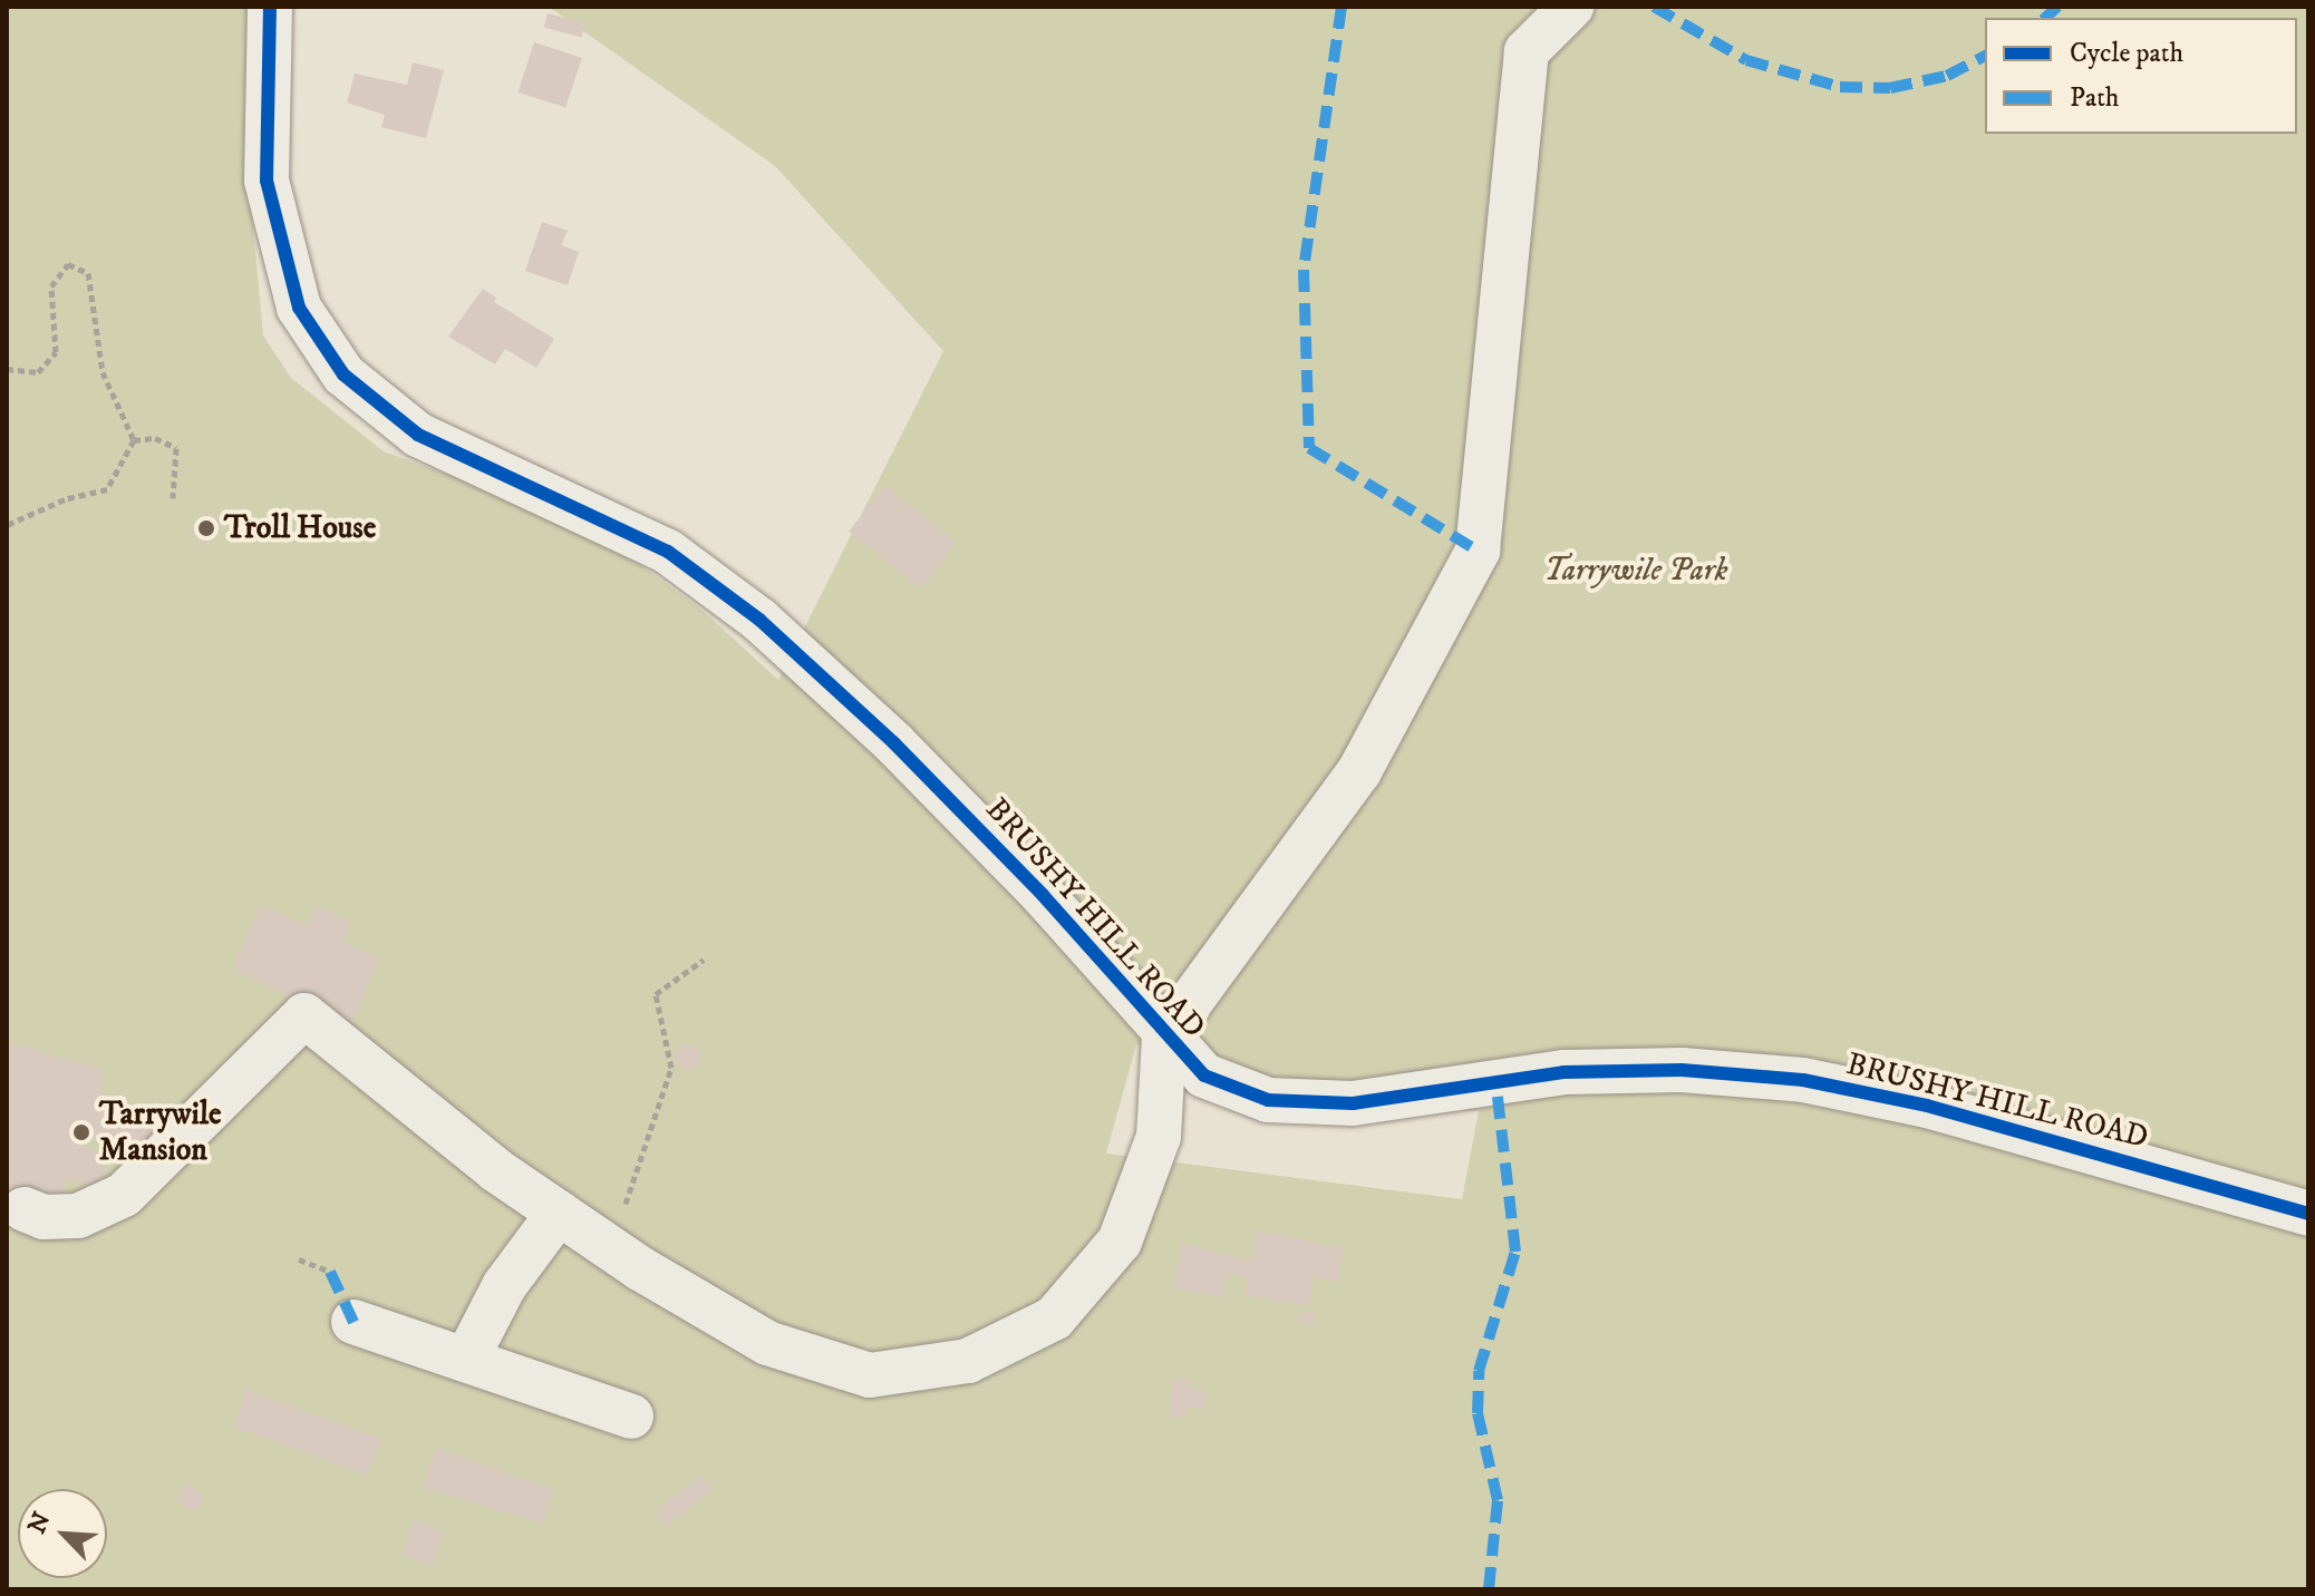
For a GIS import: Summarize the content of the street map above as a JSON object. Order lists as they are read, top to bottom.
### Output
{
  "streets": {
    "street": ["BRUSHY HILL ROAD"]
  },
  "parks": ["Tarrywile Park"],
  "places": ["Troll House", "Tarrywile Mansion"],
  "legend": ["Cycle path", "Path"],
  "north": "top left"
}
